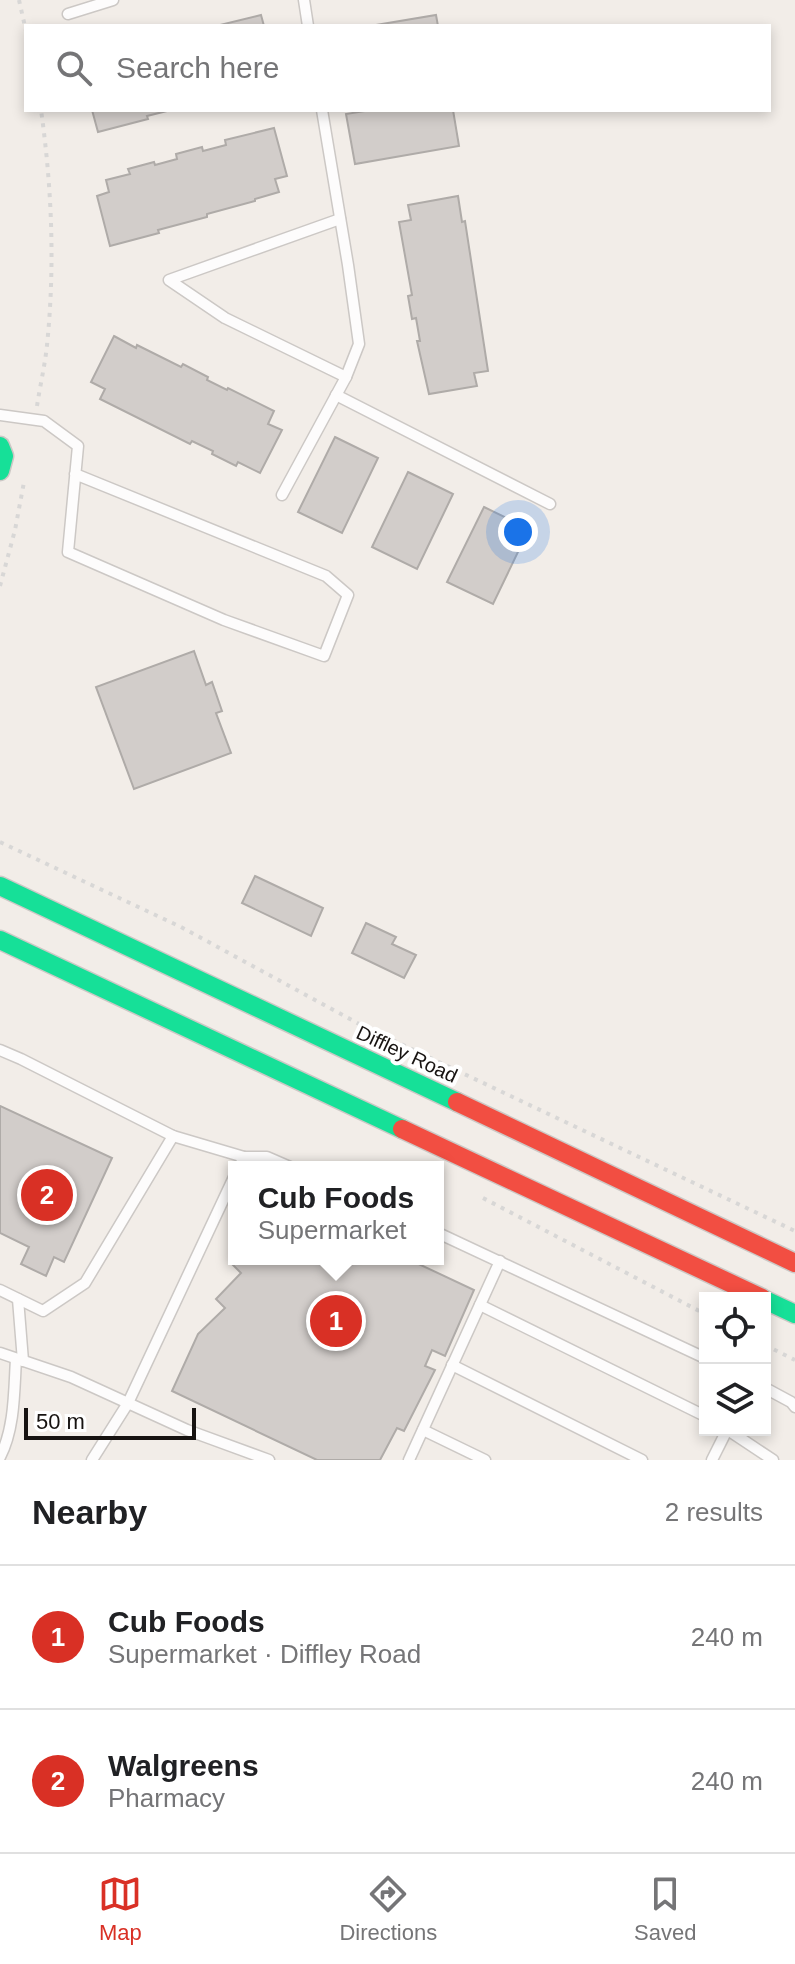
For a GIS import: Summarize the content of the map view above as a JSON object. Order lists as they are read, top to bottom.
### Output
{
  "streets": {
    "main road": ["Diffley Road"]
  },
  "scale_bar": "50 m",
  "page": {
    "search": "Search here",
    "popup": ["Cub Foods", "Supermarket"],
    "pins": ["2", "1"],
    "scale": "50 m",
    "heading": ["Nearby", "2 results"],
    "list": [
      {
        "mark": "1",
        "name": "Cub Foods",
        "note": "Supermarket · Diffley Road",
        "value": "240 m"
      },
      {
        "mark": "2",
        "name": "Walgreens",
        "note": "Pharmacy",
        "value": "240 m"
      }
    ],
    "nav": ["Map", "Directions", "Saved"]
  }
}
